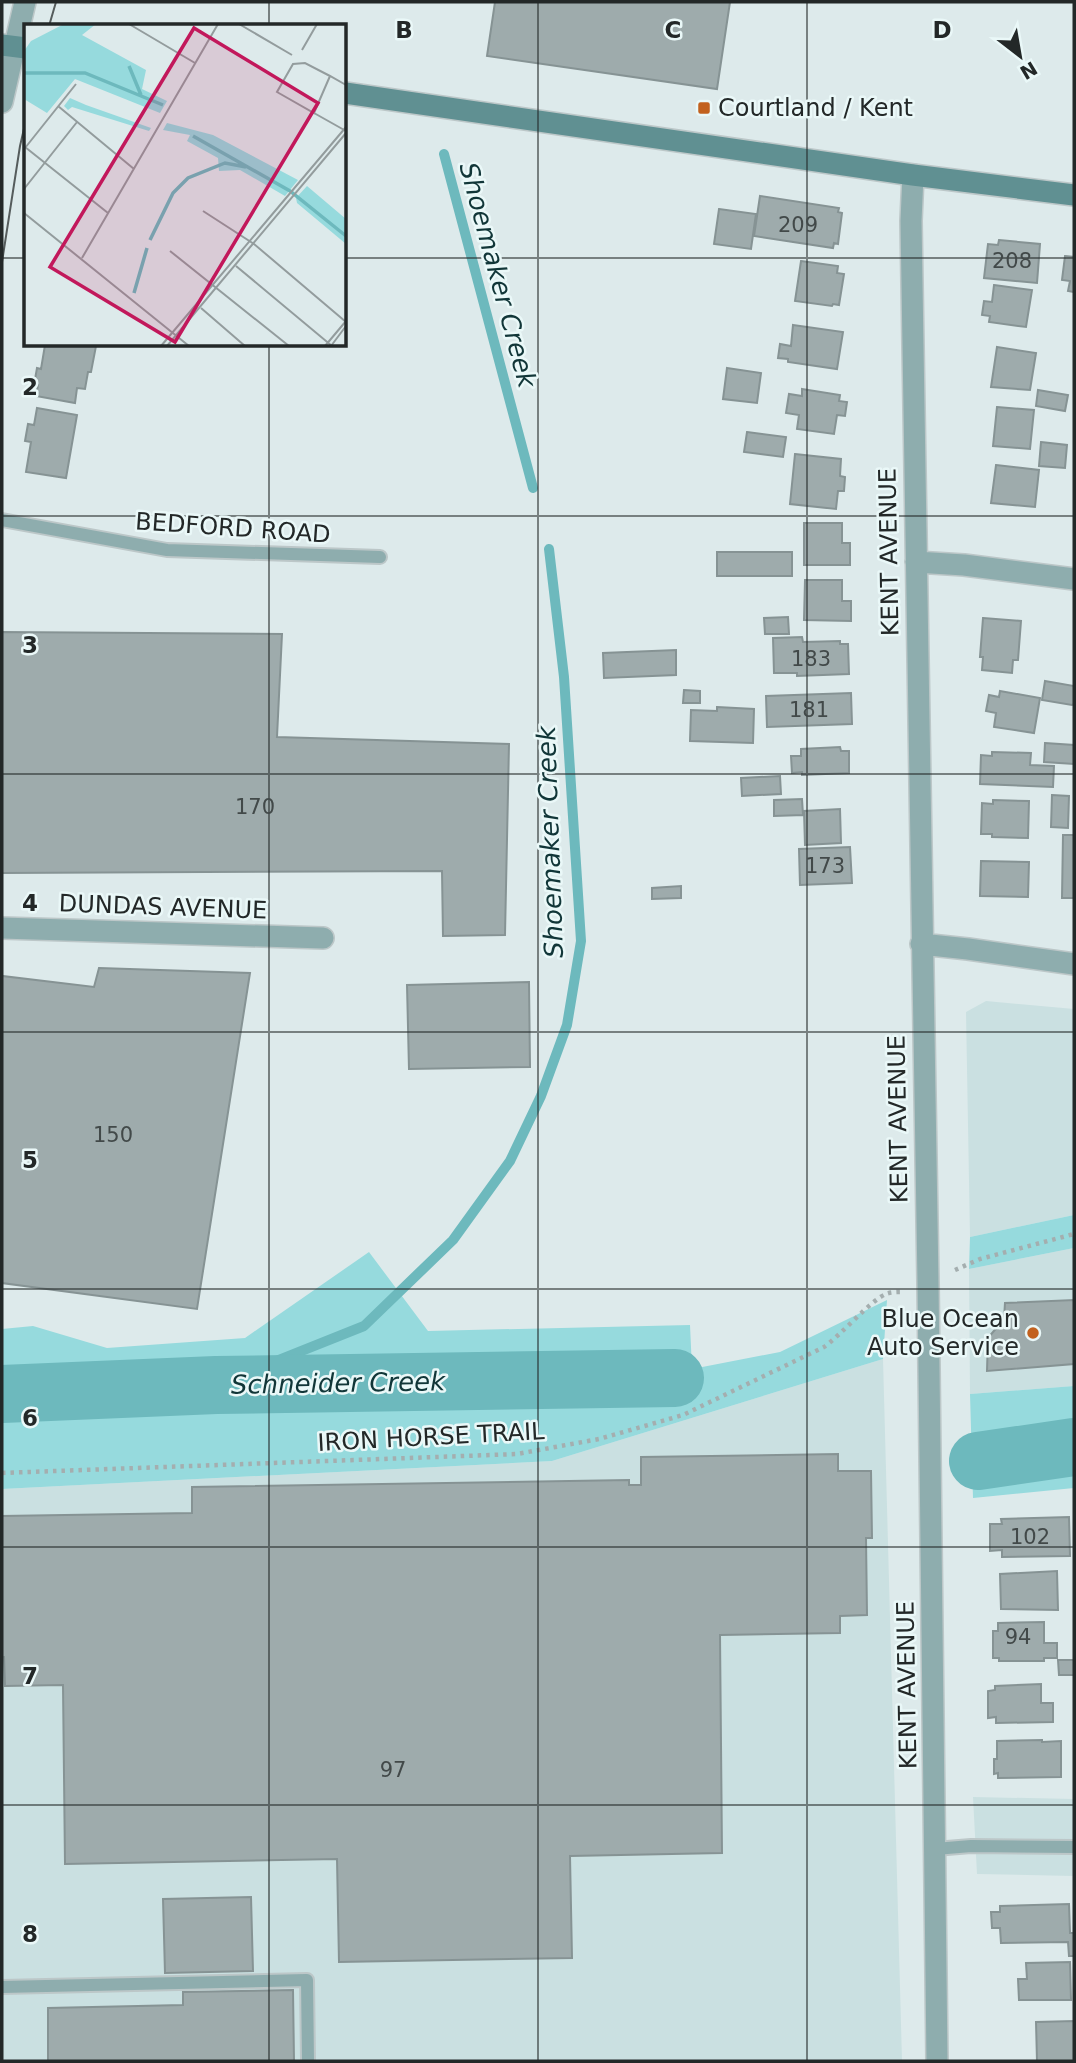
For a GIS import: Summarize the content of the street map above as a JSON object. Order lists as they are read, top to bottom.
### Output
{
  "streets": {
    "street": ["KENT AVENUE", "DUNDAS AVENUE"],
    "lane": ["BEDFORD ROAD"],
    "path": ["IRON HORSE TRAIL"]
  },
  "water": ["Shoemaker Creek", "Schneider Creek"],
  "places": {
    "transit": ["Courtland / Kent"],
    "other": ["Blue Ocean Auto Service"]
  },
  "house_numbers": [
    "209",
    "208",
    "183",
    "181",
    "170",
    "173",
    "150",
    "102",
    "94",
    "97"
  ],
  "north": "bottom right",
  "grid": {
    "columns": ["B", "C", "D"],
    "rows": [
      "2",
      "3",
      "4",
      "5",
      "6",
      "7",
      "8"
    ]
  }
}
